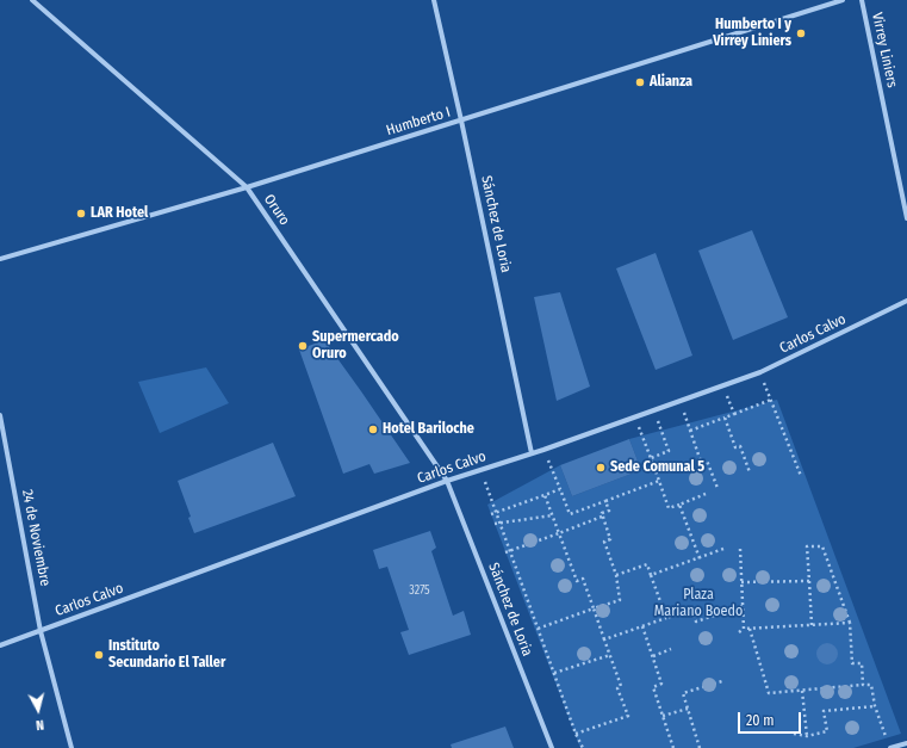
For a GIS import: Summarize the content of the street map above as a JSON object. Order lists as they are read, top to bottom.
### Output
{
  "streets": {
    "street": [
      "Virrey Liniers",
      "Humberto I",
      "Oruro",
      "Sánchez de Loria",
      "Carlos Calvo",
      "24 de Noviembre"
    ]
  },
  "crossings": [
    ["Humberto I", "Oruro"],
    ["Humberto I", "Sánchez de Loria"],
    ["Oruro", "Sánchez de Loria"],
    ["Oruro", "Carlos Calvo"],
    ["Sánchez de Loria", "Carlos Calvo"],
    ["Carlos Calvo", "24 de Noviembre"]
  ],
  "parks": ["Plaza Mariano Boedo"],
  "places": [
    "Humberto I y Virrey Liniers",
    "Alianza",
    "LAR Hotel",
    "Supermercado Oruro",
    "Hotel Bariloche",
    "Sede Comunal 5",
    "Instituto Secundario El Taller"
  ],
  "house_numbers": ["3275"],
  "scale_bar": "20 m",
  "north": "bottom"
}
